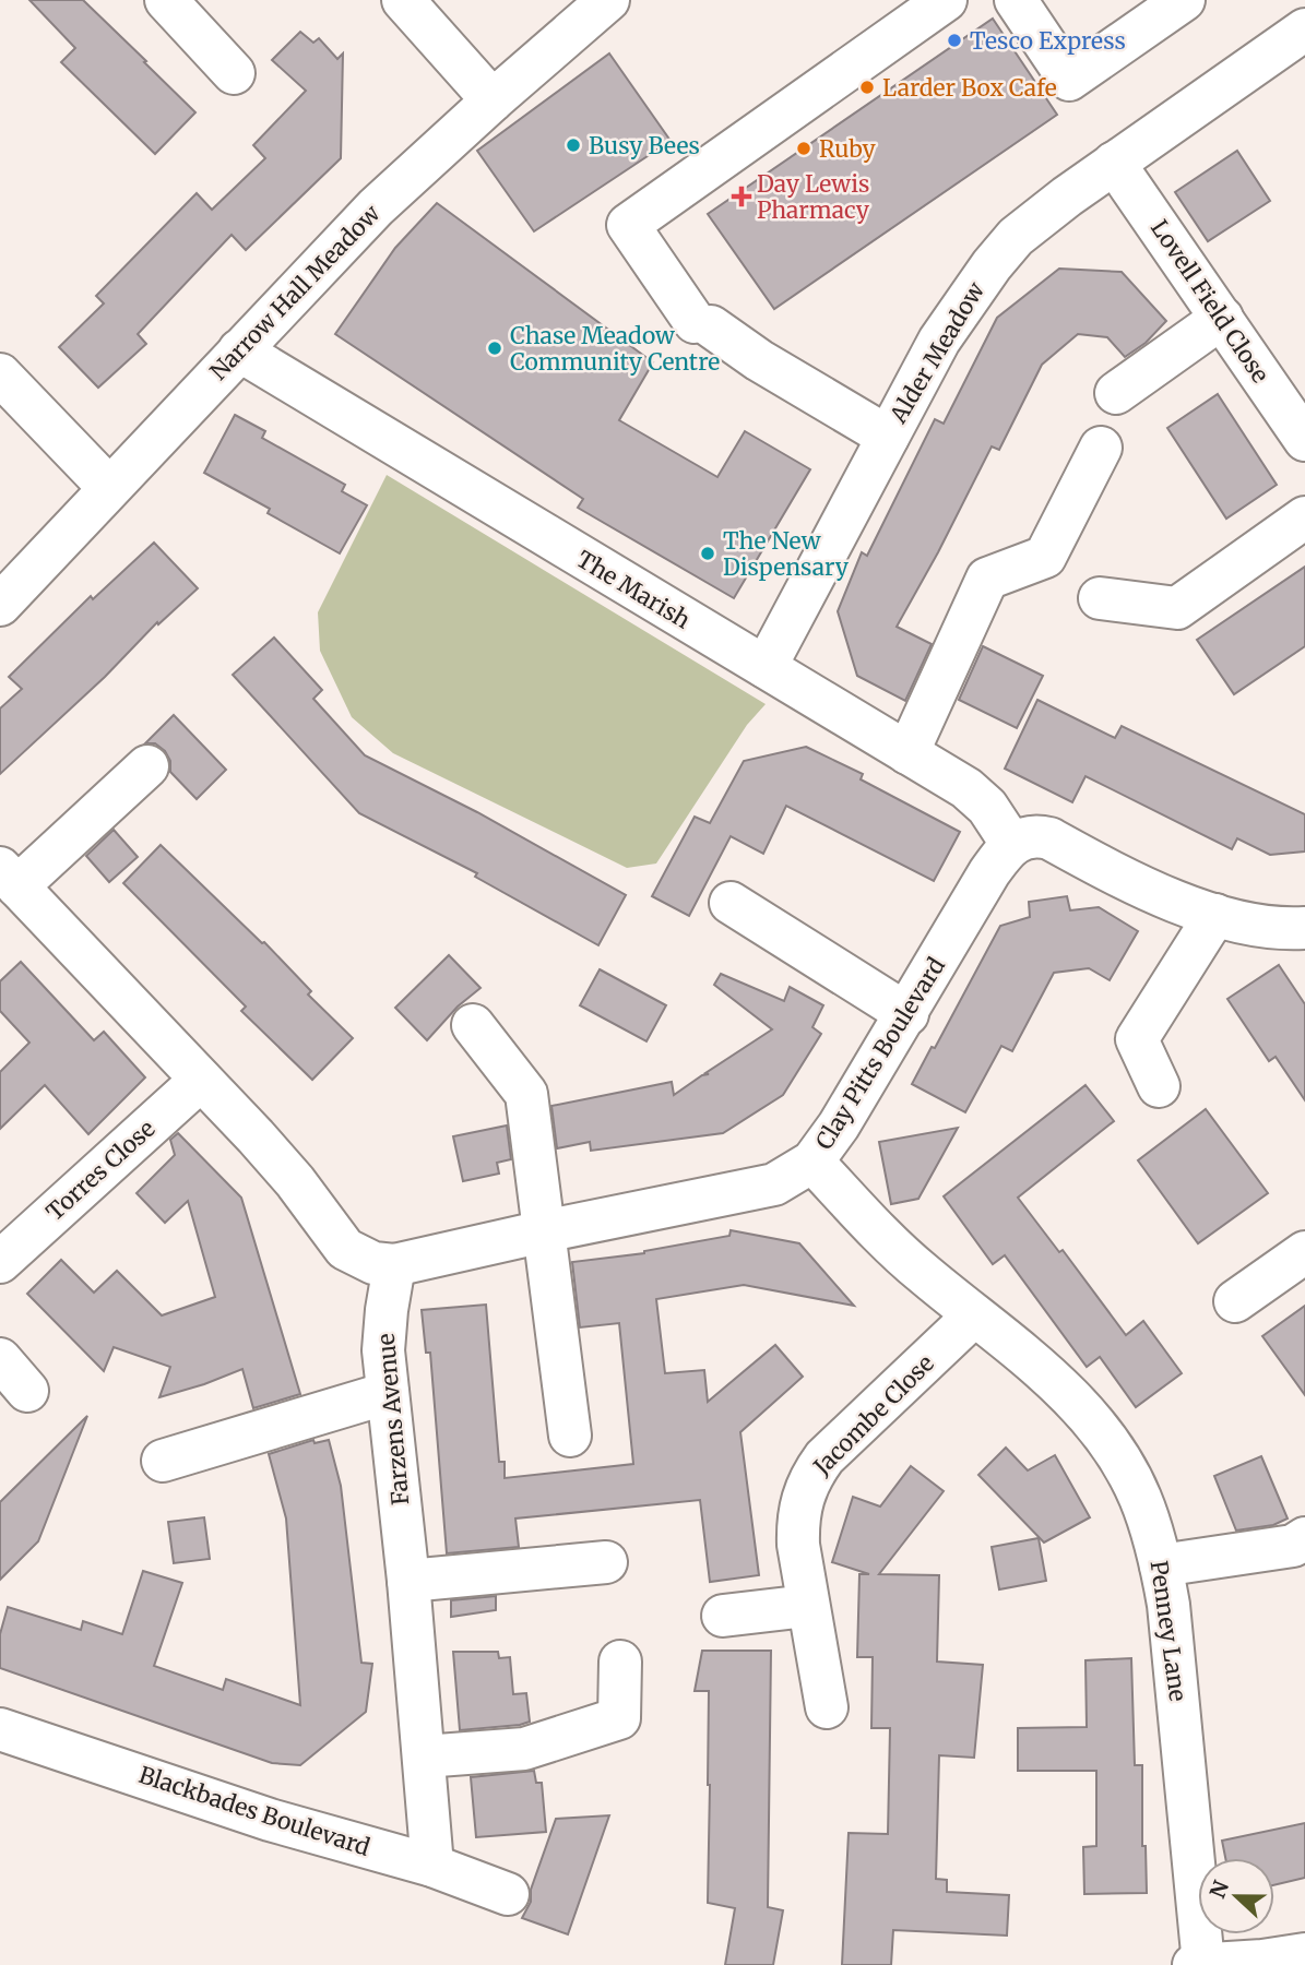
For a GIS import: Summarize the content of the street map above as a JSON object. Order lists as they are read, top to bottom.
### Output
{
  "streets": {
    "street": [
      "Narrow Hall Meadow",
      "Lovell Field Close",
      "Alder Meadow",
      "The Marish",
      "Clay Pitts Boulevard",
      "Torres Close",
      "Jacombe Close",
      "Farzens Avenue",
      "Penney Lane",
      "Blackbades Boulevard"
    ]
  },
  "crossings": [
    ["Narrow Hall Meadow", "The Marish"],
    ["Lovell Field Close", "Alder Meadow"],
    ["Alder Meadow", "The Marish"],
    ["The Marish", "Clay Pitts Boulevard"],
    ["Clay Pitts Boulevard", "Farzens Avenue"],
    ["Clay Pitts Boulevard", "Penney Lane"],
    ["Jacombe Close", "Penney Lane"],
    ["Farzens Avenue", "Blackbades Boulevard"]
  ],
  "places": {
    "other": [
      "Tesco Express",
      "Larder Box Cafe",
      "Busy Bees",
      "Ruby",
      "Chase Meadow Community Centre",
      "The New Dispensary"
    ],
    "health": ["Day Lewis Pharmacy"]
  },
  "north": "left"
}
